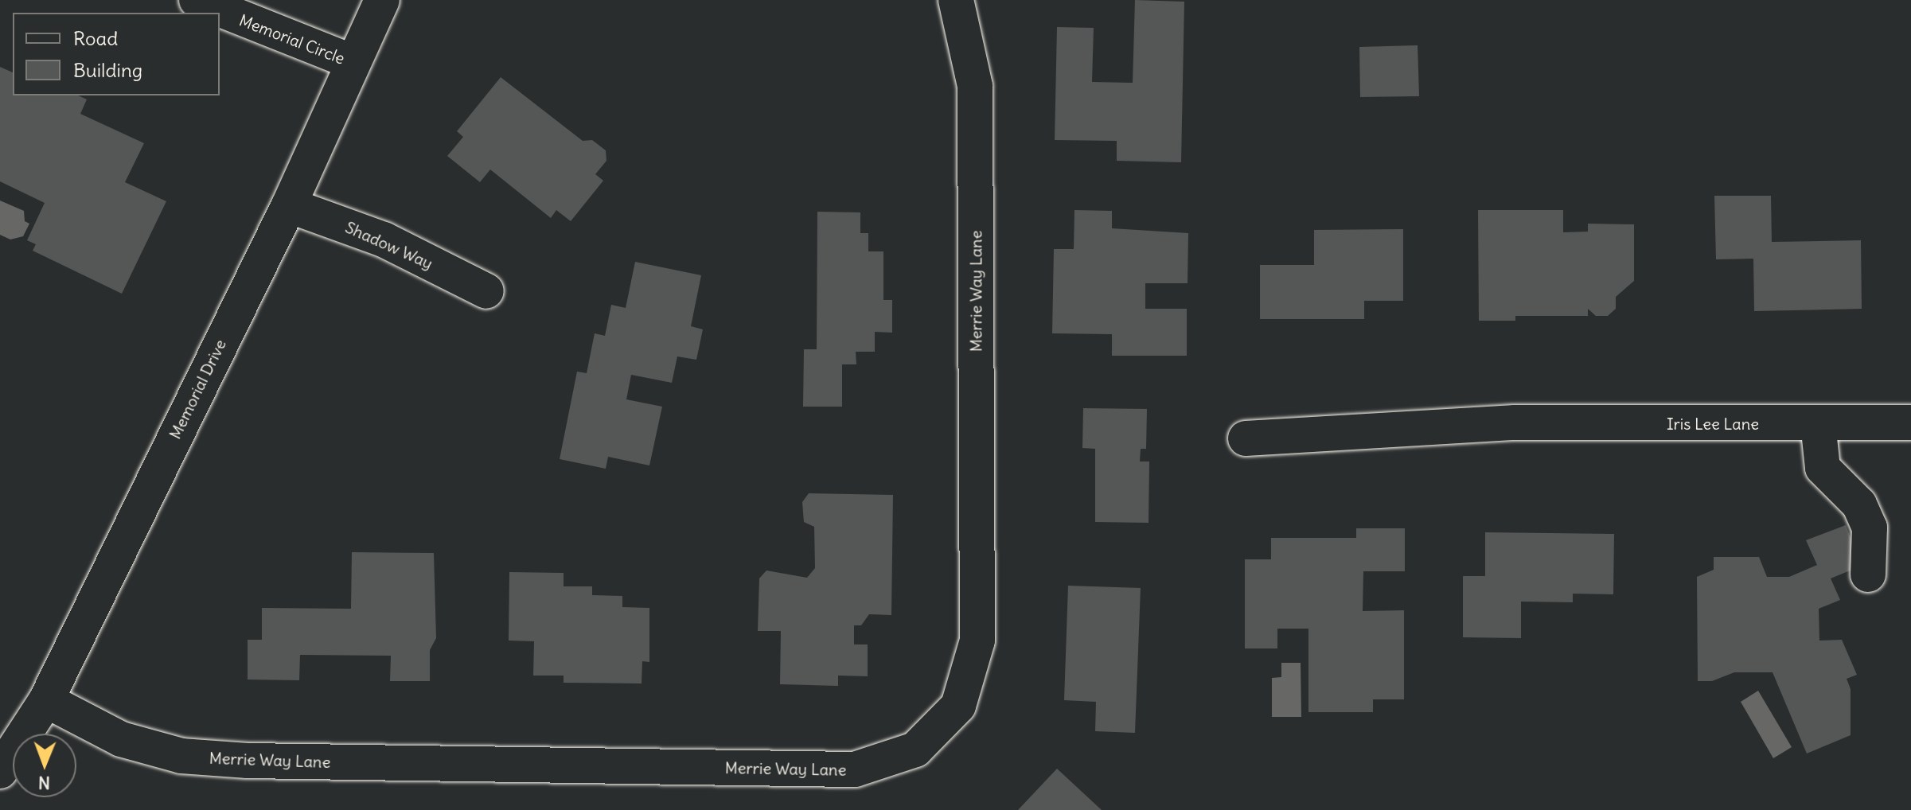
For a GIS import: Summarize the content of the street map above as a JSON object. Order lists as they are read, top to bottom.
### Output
{
  "streets": {
    "street": [
      "Memorial Circle",
      "Shadow Way",
      "Merrie Way Lane",
      "Memorial Drive",
      "Iris Lee Lane"
    ]
  },
  "crossings": [
    ["Memorial Circle", "Memorial Drive"],
    ["Shadow Way", "Memorial Drive"],
    ["Merrie Way Lane", "Memorial Drive"]
  ],
  "legend": ["Road", "Building"],
  "north": "bottom"
}
